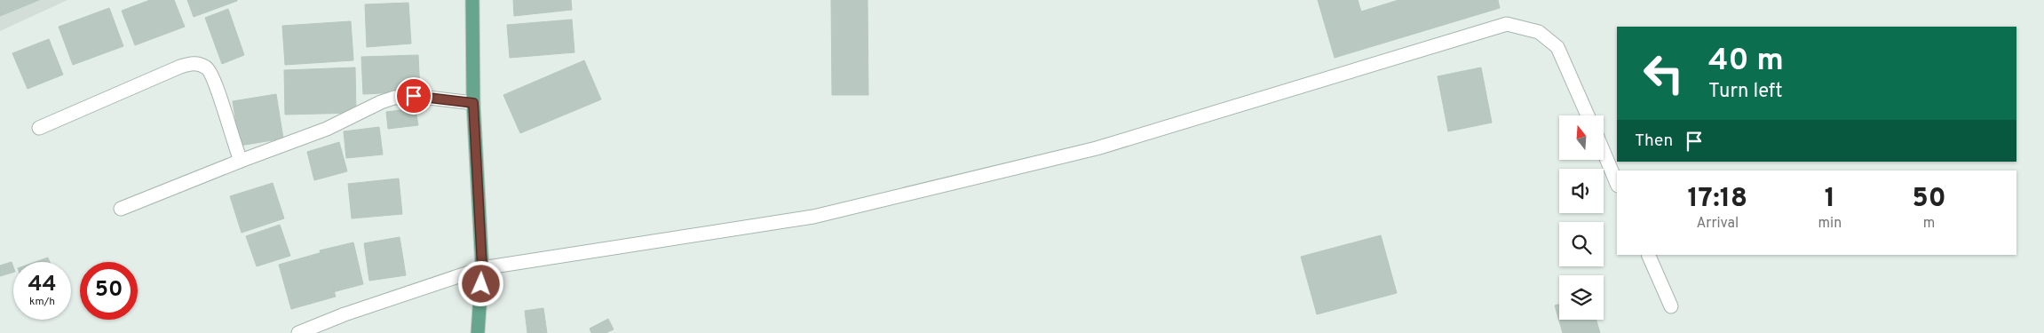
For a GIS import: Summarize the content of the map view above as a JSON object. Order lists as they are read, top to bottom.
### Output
{
  "north": "top",
  "page": {
    "turn": ["40 m", "Turn left"],
    "then": "Then",
    "eta": [
      "17:18",
      "Arrival",
      "1",
      "min",
      "50",
      "m"
    ],
    "speed": "44 km/h",
    "limit": "50"
  }
}
